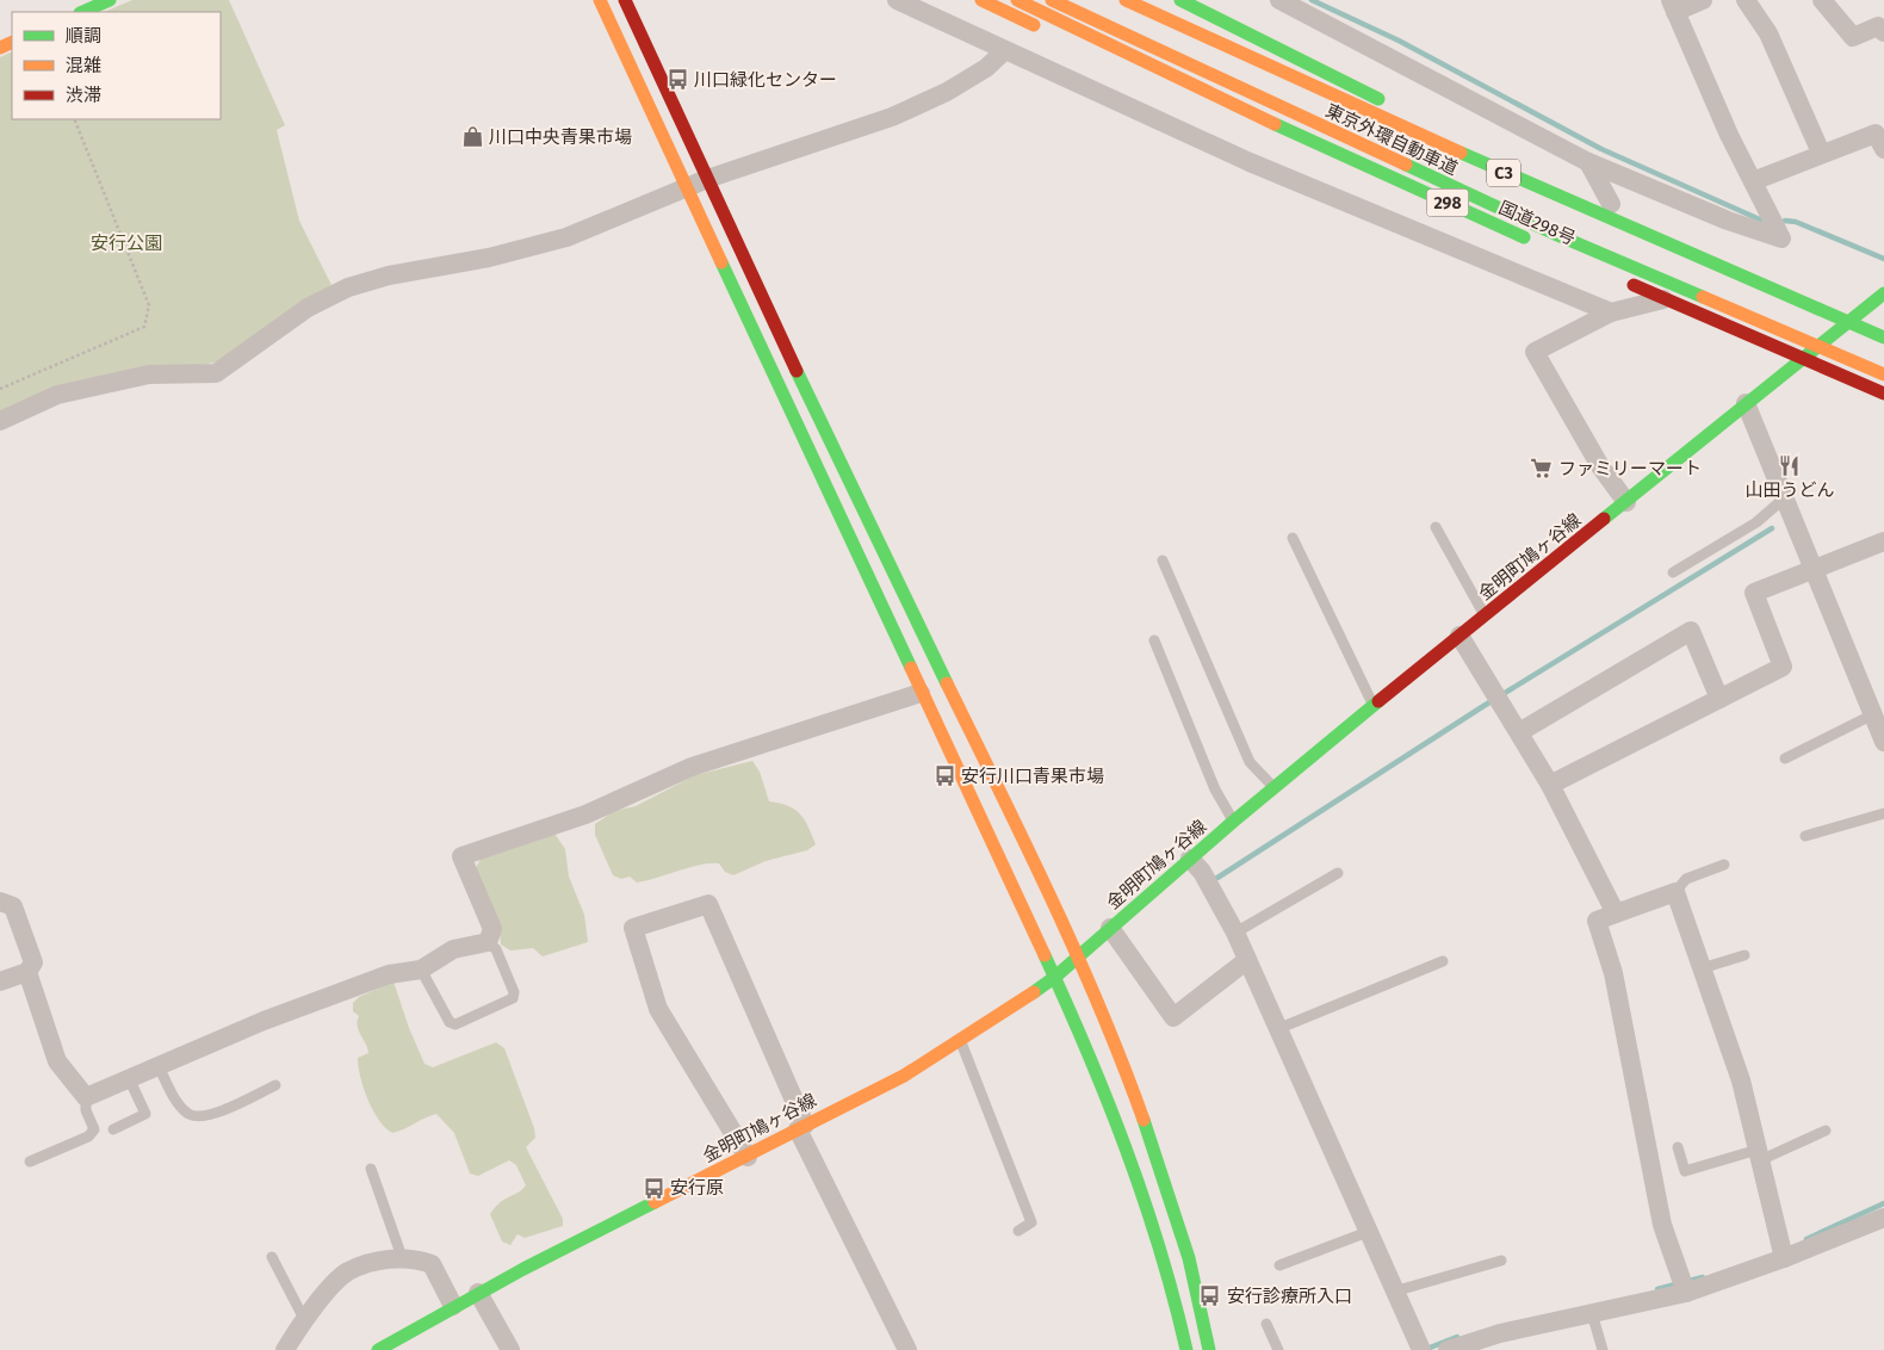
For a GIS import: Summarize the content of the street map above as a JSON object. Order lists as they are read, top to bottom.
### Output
{
  "streets": {
    "main road": [
      "東京外環自動車道",
      "C3",
      "298",
      "国道298号",
      "金明町鳩ヶ谷線"
    ]
  },
  "parks": ["安行公園"],
  "places": {
    "bus stop": [
      "川口緑化センター",
      "安行川口青果市場",
      "安行原",
      "安行診療所入口"
    ],
    "shop": ["川口中央青果市場"],
    "restaurant": ["山田うどん"],
    "supermarket": ["ファミリーマート"]
  },
  "legend": ["順調", "混雑", "渋滞"]
}
